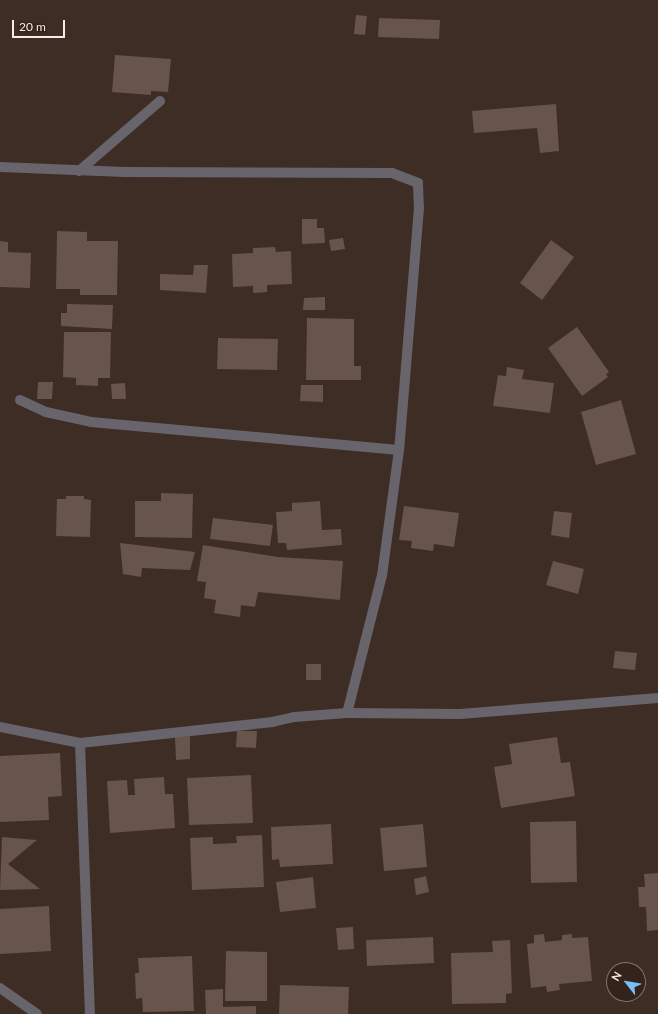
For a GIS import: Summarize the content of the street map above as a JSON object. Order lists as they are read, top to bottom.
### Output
{
  "scale_bar": "20 m",
  "north": "top left"
}
